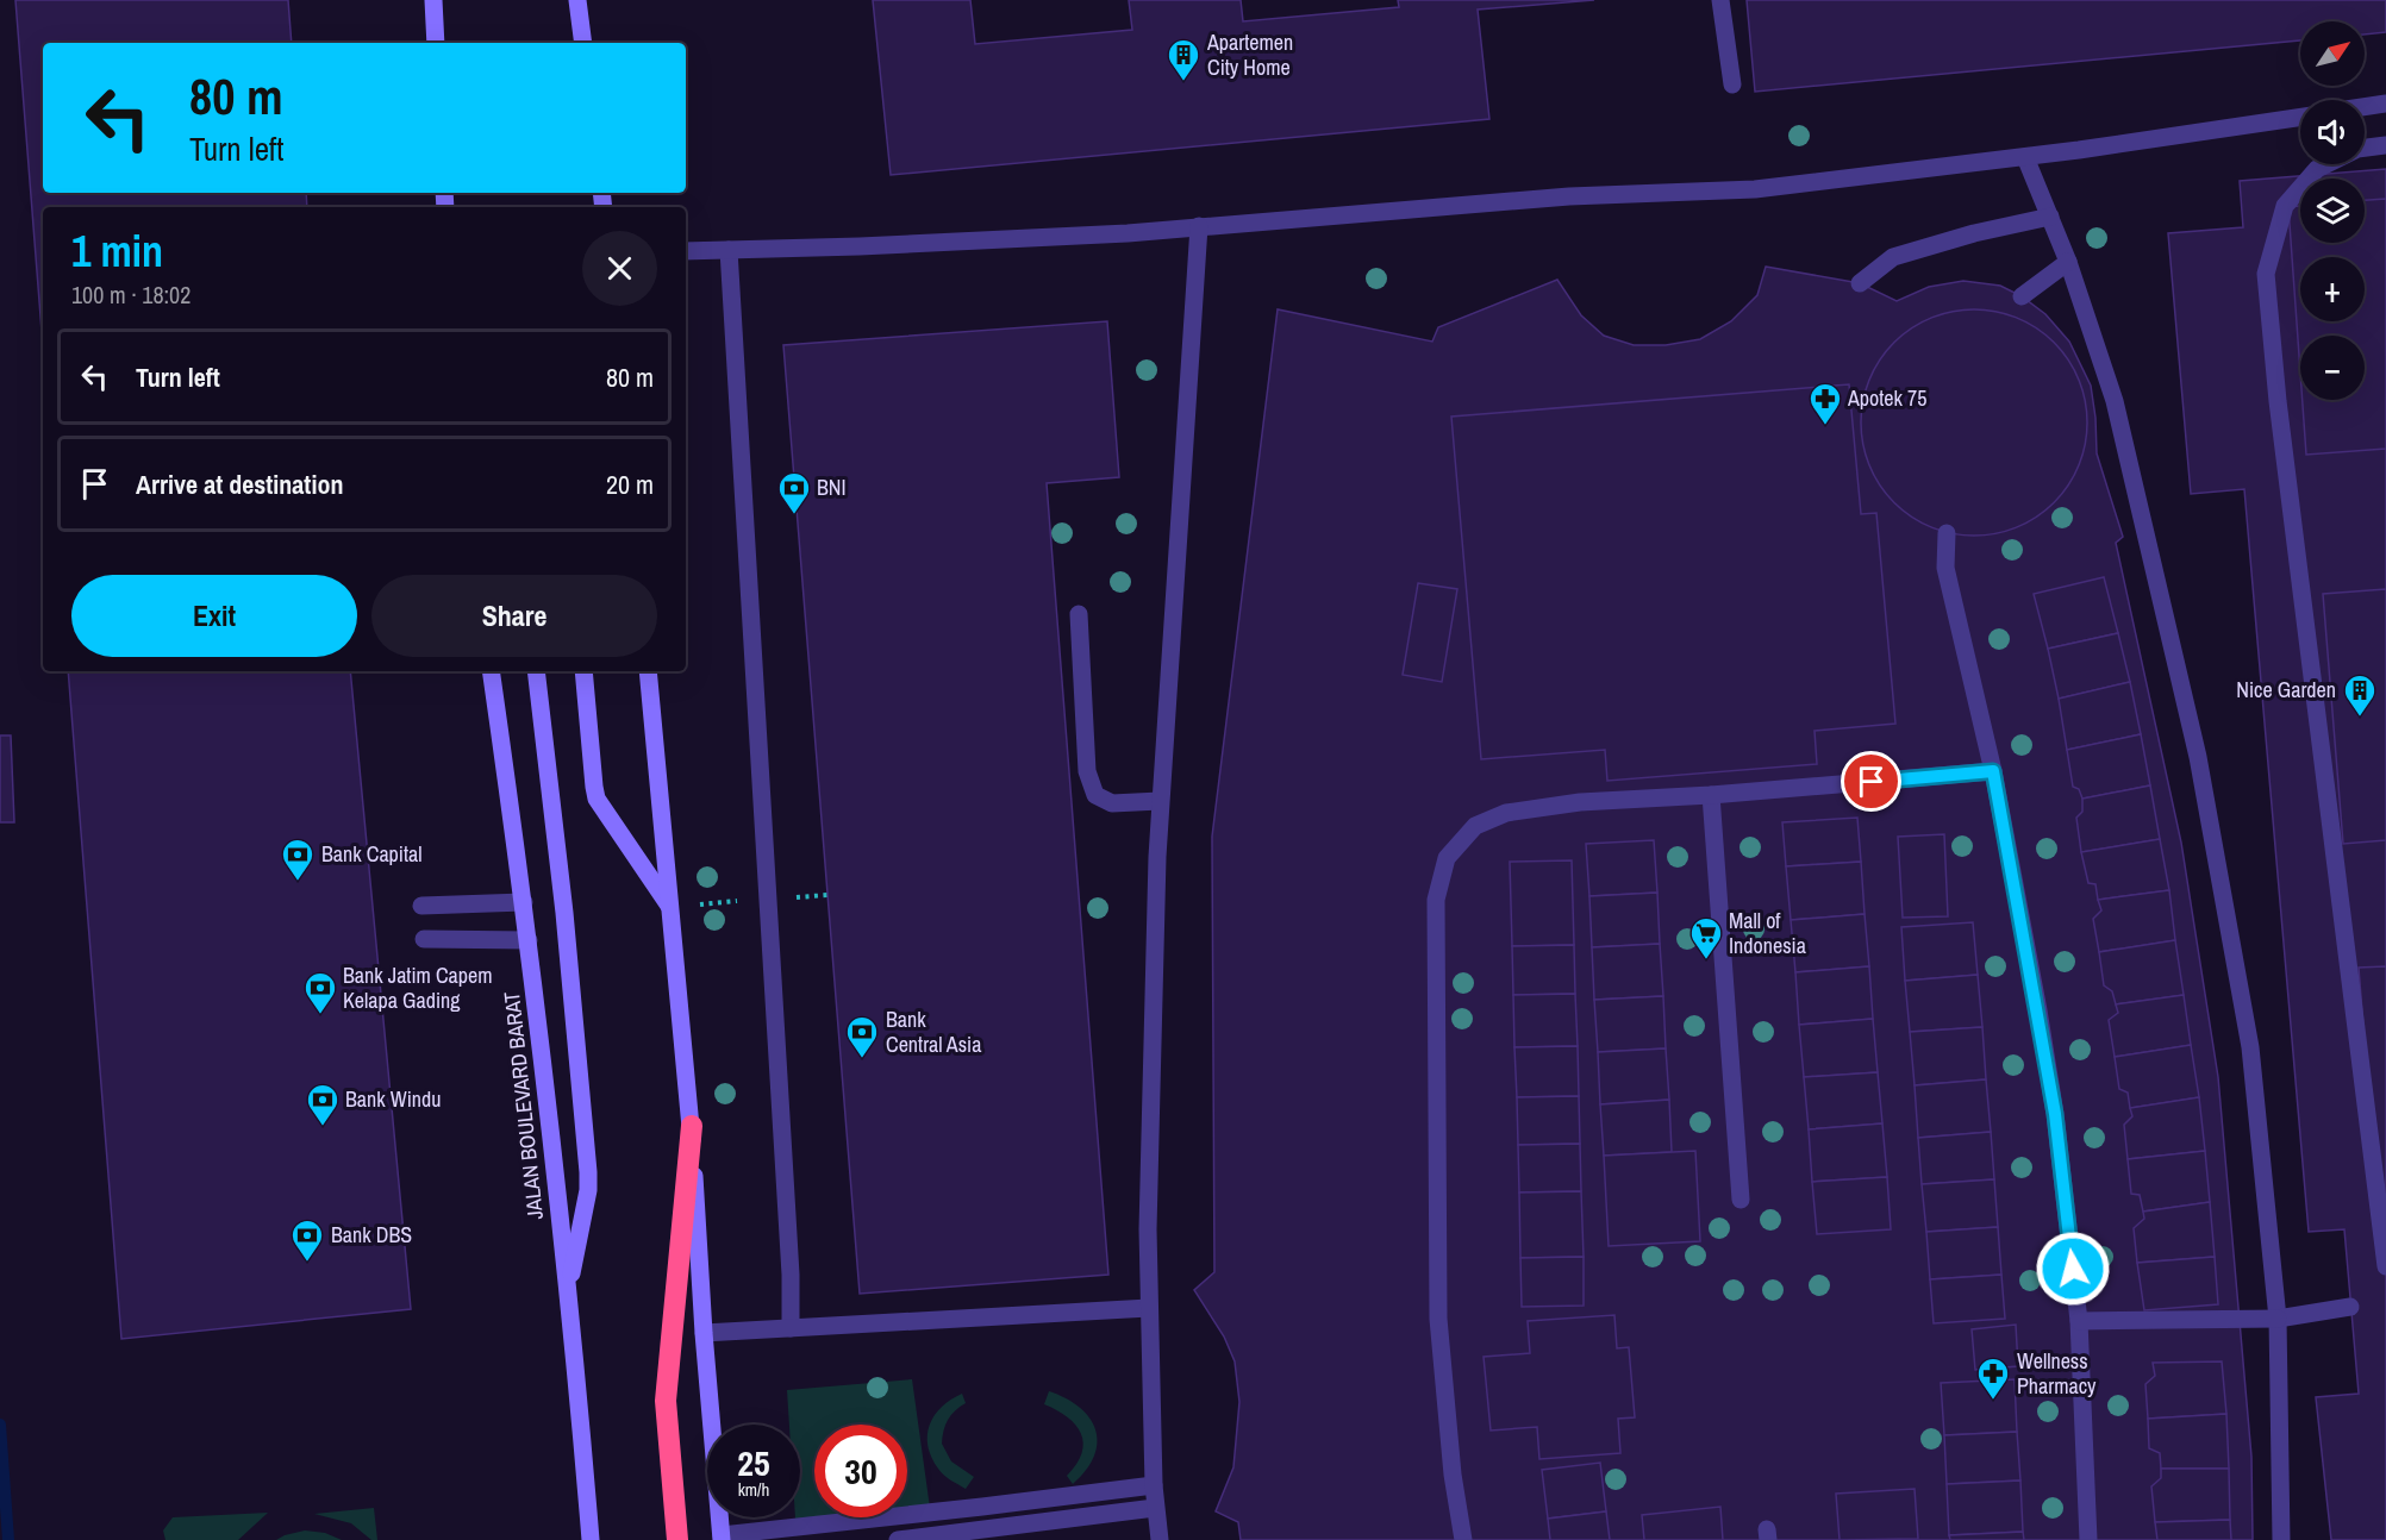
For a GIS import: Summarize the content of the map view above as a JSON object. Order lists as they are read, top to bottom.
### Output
{
  "streets": {
    "main road": ["JALAN BOULEVARD BARAT"]
  },
  "places": {
    "building": ["Apartemen City Home", "Nice Garden"],
    "pharmacy": ["Apotek 75", "Wellness Pharmacy"],
    "bank": [
      "BNI",
      "Bank Capital",
      "Bank Jatim Capem Kelapa Gading",
      "Bank Central Asia",
      "Bank Windu",
      "Bank DBS"
    ],
    "supermarket": ["Mall of Indonesia"]
  },
  "north": "top right",
  "page": {
    "map_buttons": ["+", "−"],
    "turn": ["80 m", "Turn left"],
    "heading": ["1 min", "100 m · 18:02"],
    "list": [
      {
        "name": "Turn left",
        "value": "80 m"
      },
      {
        "name": "Arrive at destination",
        "value": "20 m"
      }
    ],
    "buttons": ["Exit", "Share"],
    "speed": "25 km/h",
    "limit": "30"
  }
}
